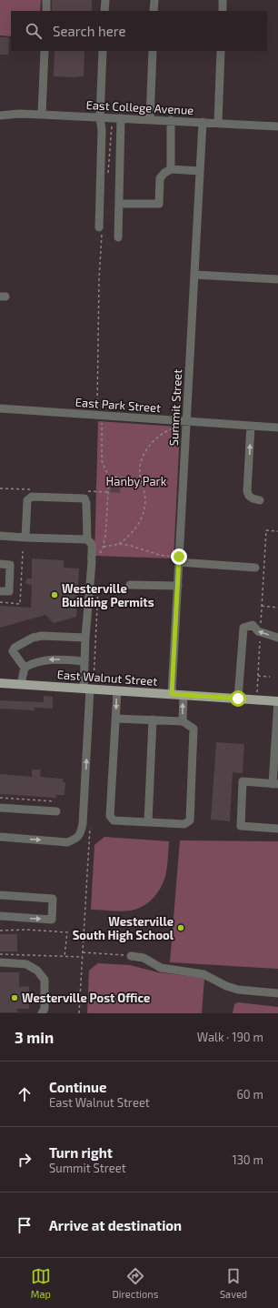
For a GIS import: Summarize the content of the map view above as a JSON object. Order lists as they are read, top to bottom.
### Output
{
  "streets": {
    "main road": ["East Walnut Street"],
    "street": ["East College Avenue", "East Park Street", "Summit Street"]
  },
  "crossings": [
    ["East College Avenue", "Summit Street"],
    ["East Park Street", "Summit Street"],
    ["Summit Street", "East Walnut Street"]
  ],
  "parks": ["Hanby Park"],
  "places": ["Westerville Building Permits", "Westerville South High School", "Westerville Post Office"],
  "page": {
    "search": "Search here",
    "heading": ["3 min", "Walk · 190 m"],
    "list": [
      ["Continue", "East Walnut Street", "60 m"],
      ["Turn right", "Summit Street", "130 m"],
      "Arrive at destination"
    ],
    "nav": ["Map", "Directions", "Saved"]
  }
}
